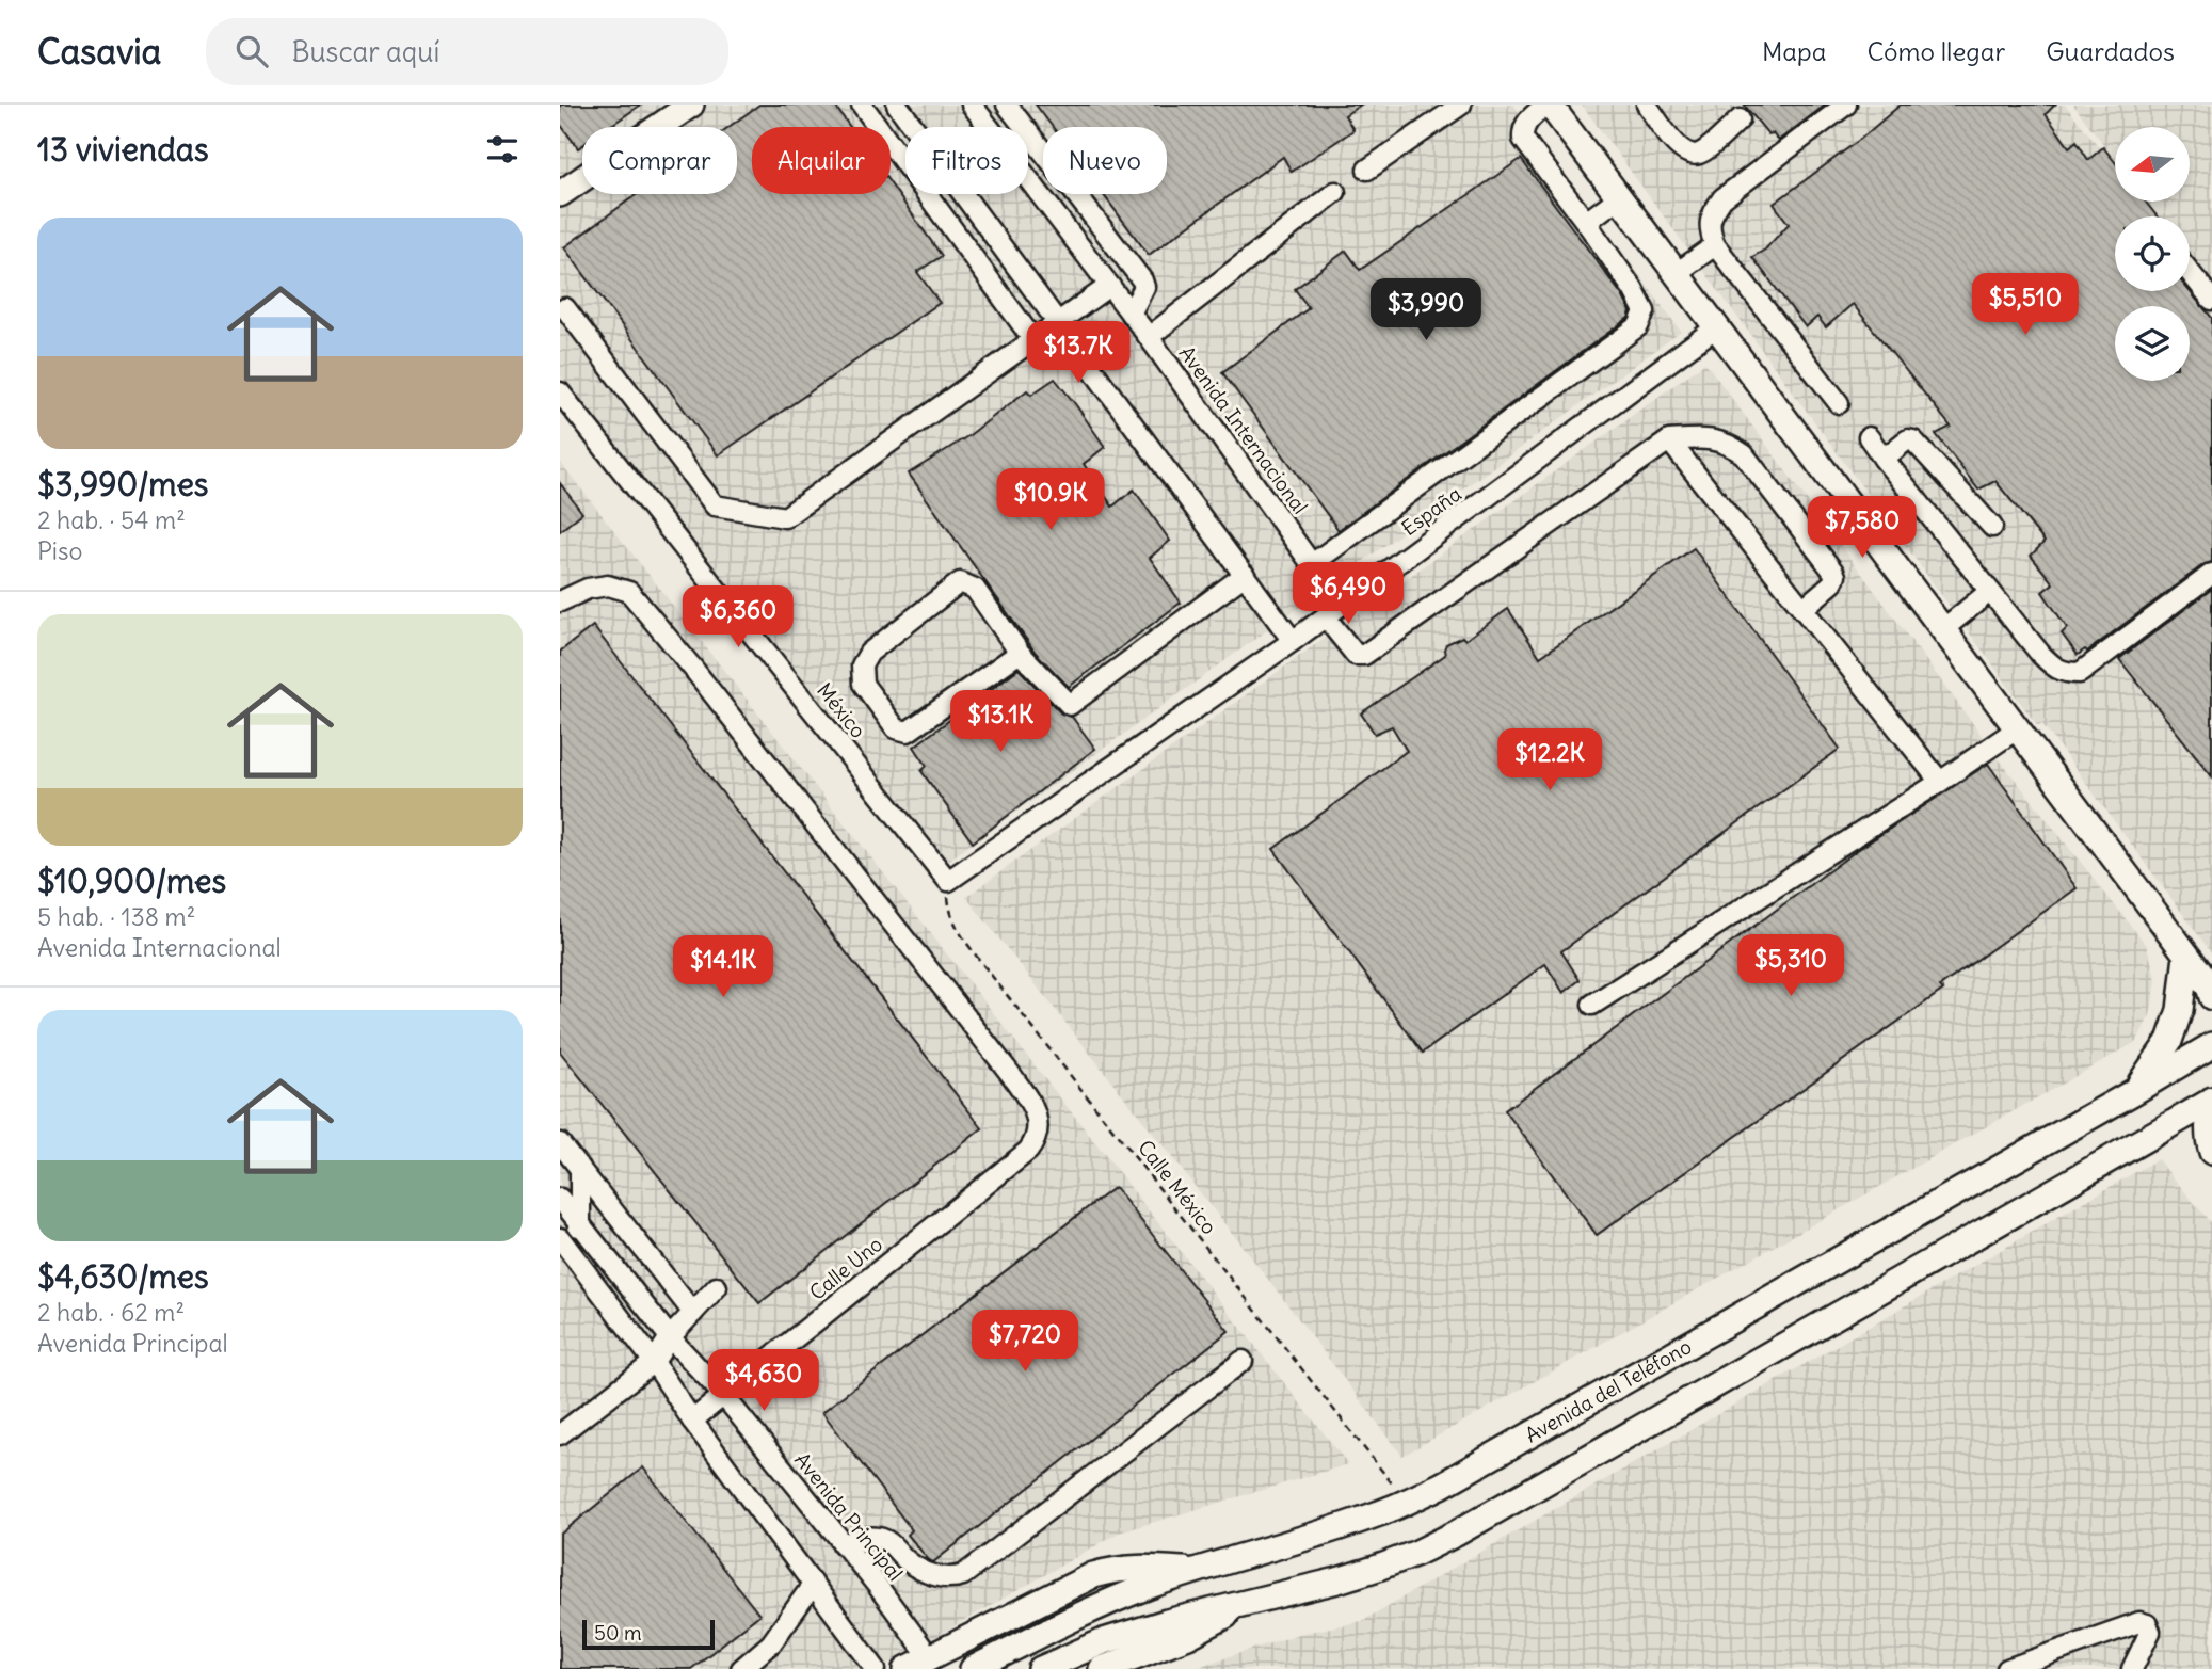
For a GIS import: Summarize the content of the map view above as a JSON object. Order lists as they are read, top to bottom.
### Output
{
  "streets": {
    "main road": ["Avenida del Teléfono"],
    "street": [
      "Avenida Internacional",
      "España",
      "México",
      "Calle Uno",
      "Avenida Principal"
    ],
    "path": ["Calle México"]
  },
  "crossings": [
    ["Avenida Internacional", "España"],
    ["España", "México"],
    ["España", "Calle México"],
    ["México", "Calle México"],
    ["Calle México", "Avenida del Teléfono"],
    ["Calle Uno", "Avenida Principal"]
  ],
  "scale_bar": "50 m",
  "north": "left",
  "page": {
    "header": "Casavia",
    "search": "Buscar aquí",
    "nav": ["Mapa", "Cómo llegar", "Guardados"],
    "heading": "13 viviendas",
    "chip": [
      "Comprar",
      "Alquilar",
      "Filtros",
      "Nuevo"
    ],
    "list": [
      {
        "name": "$3,990/mes",
        "note": "2 hab. · 54 m² · Piso"
      },
      {
        "name": "$10,900/mes",
        "note": "5 hab. · 138 m² · Avenida Internacional"
      },
      {
        "name": "$4,630/mes",
        "note": "2 hab. · 62 m² · Avenida Principal"
      }
    ],
    "price": [
      "$5,510",
      "$3,990",
      "$13.7K",
      "$10.9K",
      "$7,580",
      "$6,490",
      "$6,360",
      "$13.1K",
      "$12.2K",
      "$5,310",
      "$14.1K",
      "$7,720",
      "$4,630"
    ],
    "scale": "50 m"
  }
}
